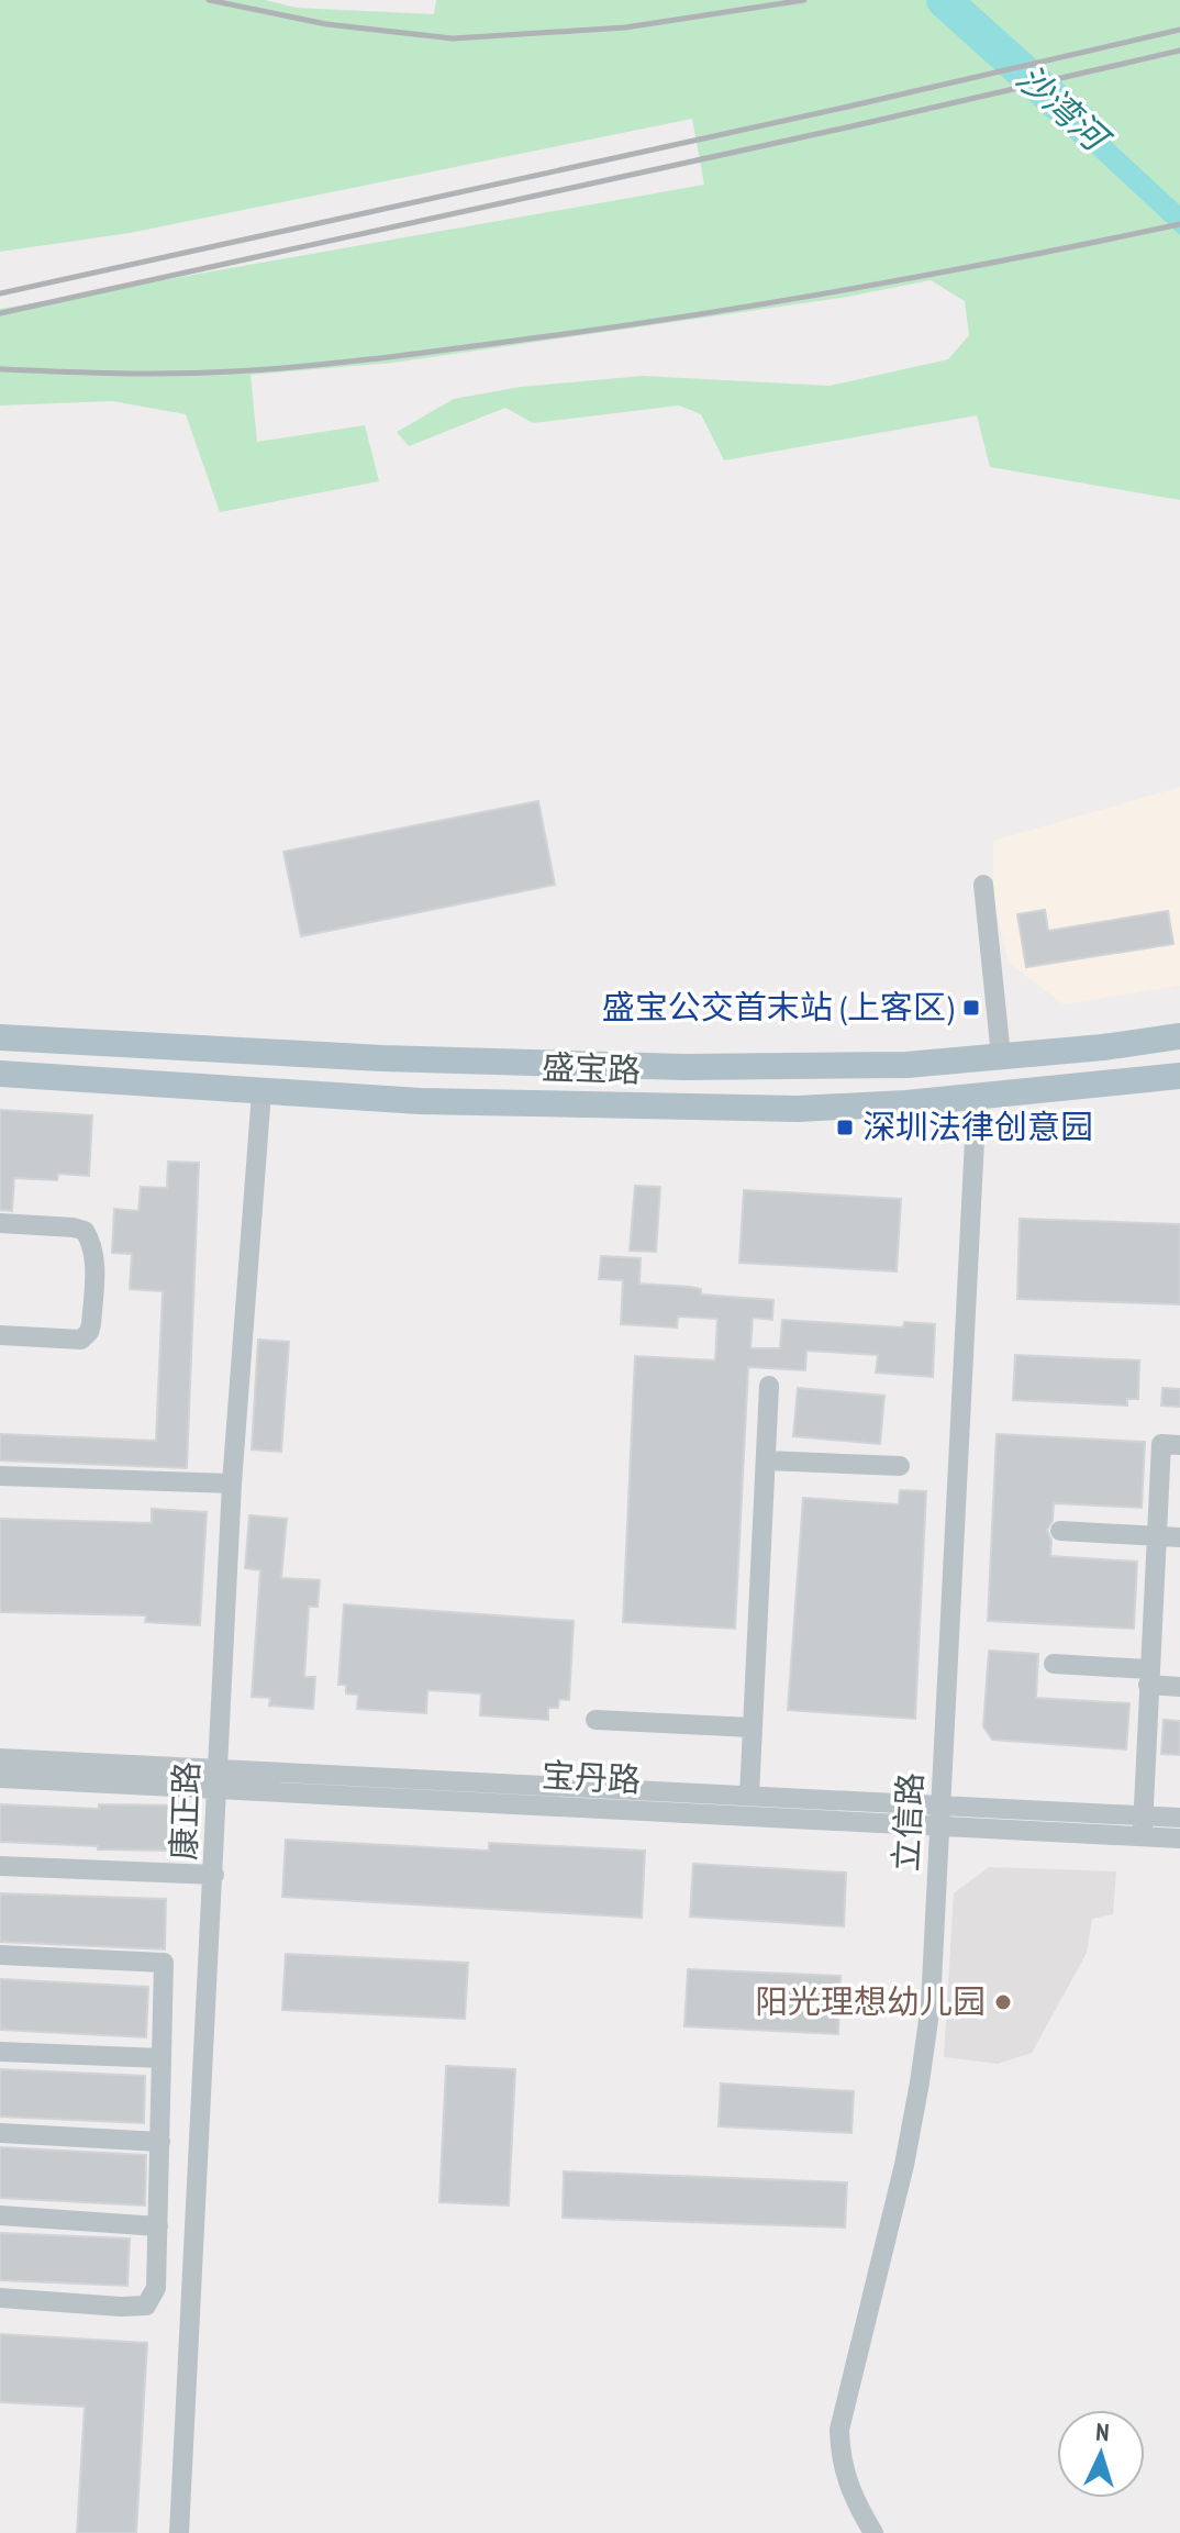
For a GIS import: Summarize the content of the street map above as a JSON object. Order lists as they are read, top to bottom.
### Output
{
  "streets": {
    "main road": ["盛宝路"],
    "street": ["宝丹路", "康正路", "立信路"]
  },
  "crossings": [
    ["盛宝路", "康正路"],
    ["盛宝路", "立信路"],
    ["宝丹路", "康正路"],
    ["宝丹路", "立信路"]
  ],
  "water": ["沙湾河"],
  "places": {
    "transit": ["盛宝公交首末站 (上客区)", "深圳法律创意园"],
    "other": ["阳光理想幼儿园"]
  },
  "north": "top"
}
